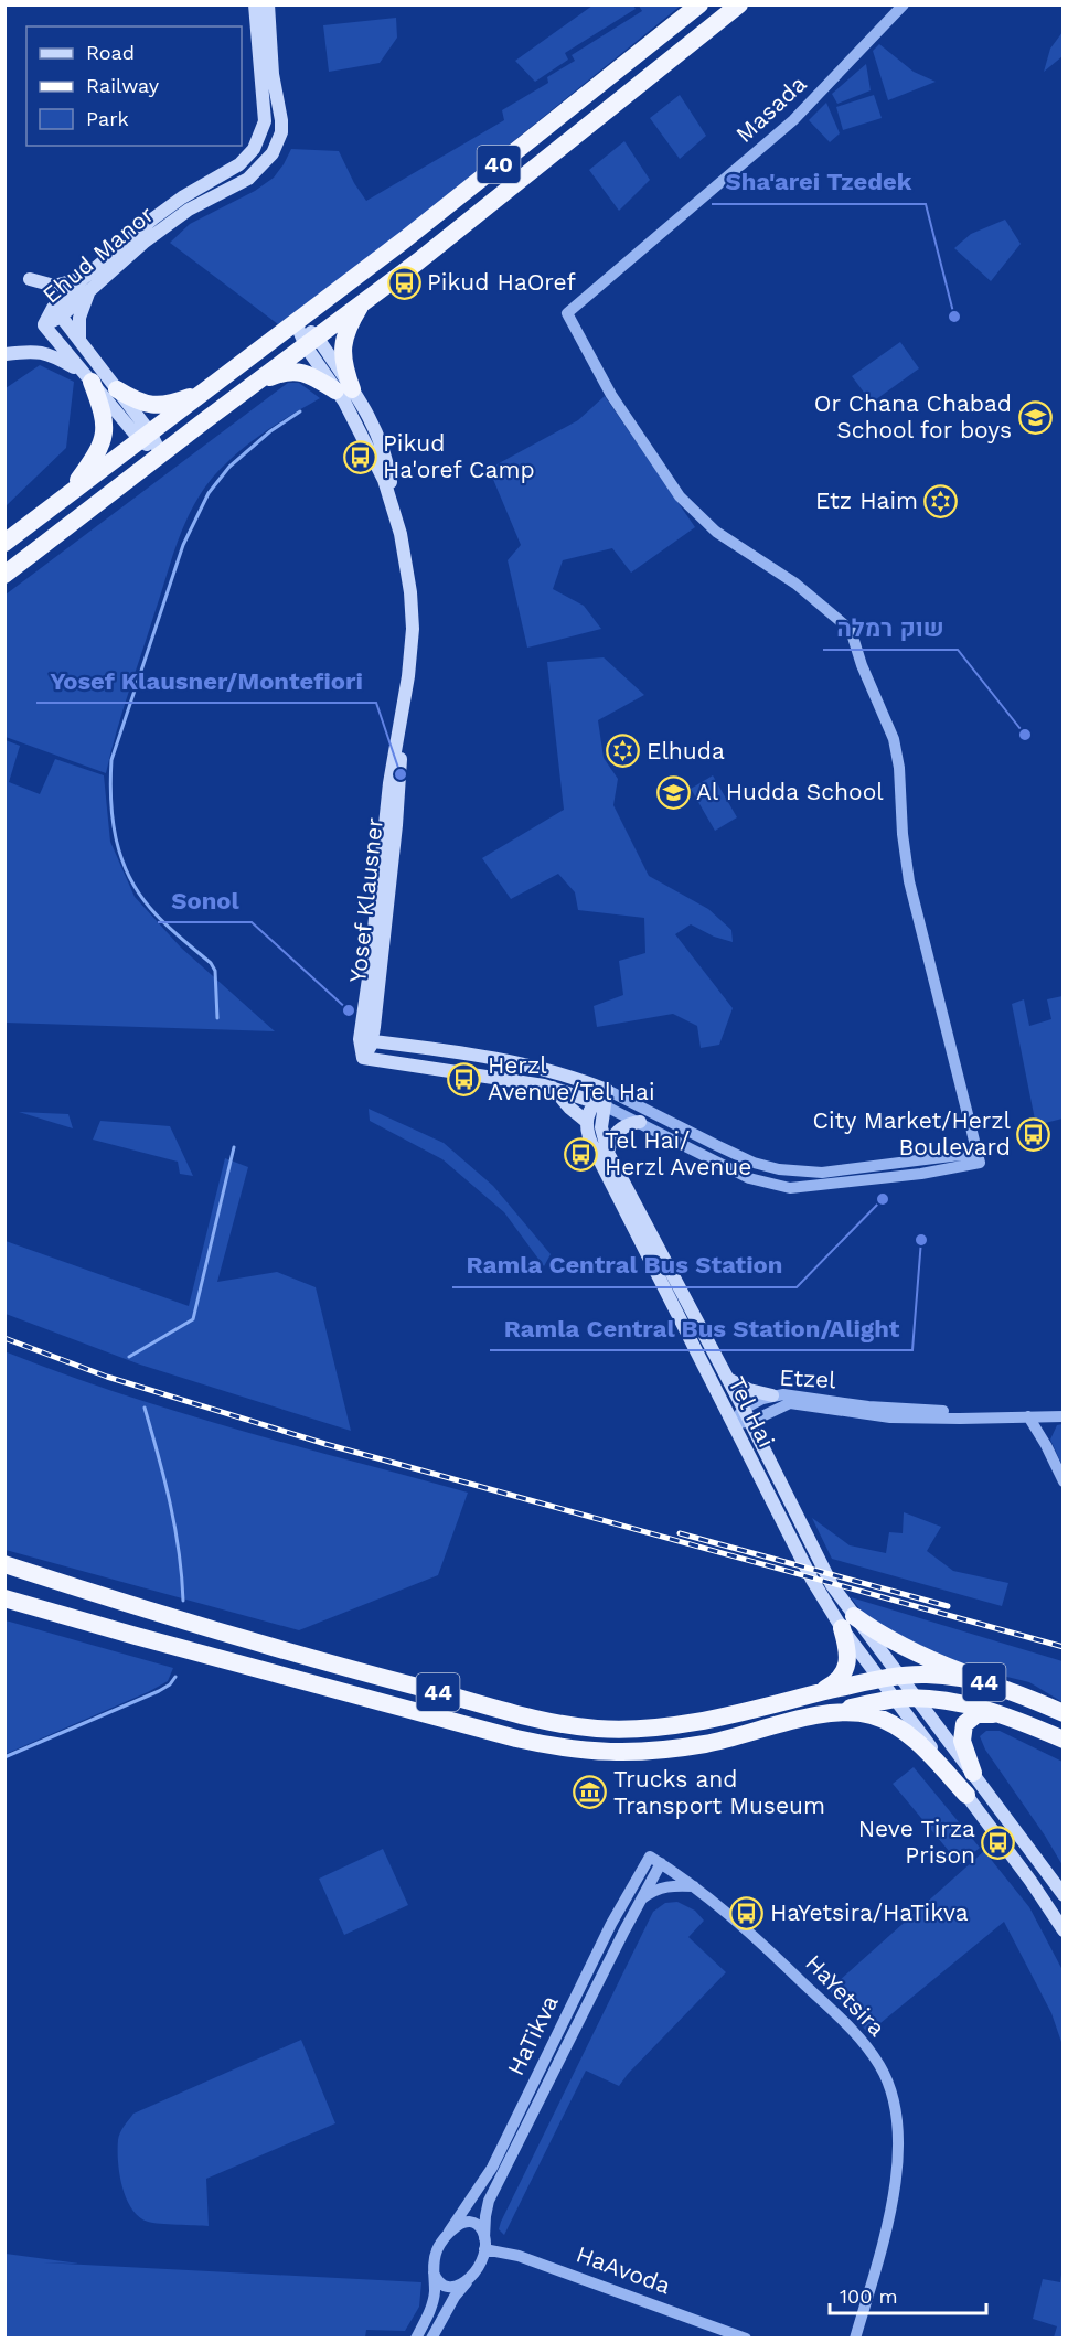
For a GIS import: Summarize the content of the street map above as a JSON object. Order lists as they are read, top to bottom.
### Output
{
  "streets": {
    "highway": ["40", "44"],
    "main road": ["Ehud Manor", "Yosef Klausner", "Tel Hai"],
    "street": [
      "Masada",
      "Etzel",
      "HaYetsira",
      "HaTikva",
      "HaAvoda"
    ]
  },
  "crossings": [
    ["40", "Yosef Klausner"],
    ["Etzel", "Tel Hai"],
    ["Tel Hai", "44"],
    ["HaYetsira", "HaTikva"],
    ["HaTikva", "HaAvoda"]
  ],
  "places": {
    "bus stop": [
      "Pikud HaOref",
      "Pikud Ha'oref Camp",
      "Herzl Avenue/Tel Hai",
      "City Market/Herzl Boulevard",
      "Tel Hai/ Herzl Avenue",
      "Neve Tirza Prison",
      "HaYetsira/HaTikva"
    ],
    "other": [
      "Sha'arei Tzedek",
      "שוק רמלה",
      "Yosef Klausner/Montefiori",
      "Sonol",
      "Ramla Central Bus Station",
      "Ramla Central Bus Station/Alight"
    ],
    "school or university": ["Or Chana Chabad School for boys", "Al Hudda School"],
    "synagogue": ["Etz Haim", "Elhuda"],
    "museum": ["Trucks and Transport Museum"]
  },
  "legend": ["Road", "Railway", "Park"],
  "scale_bar": "100 m"
}
